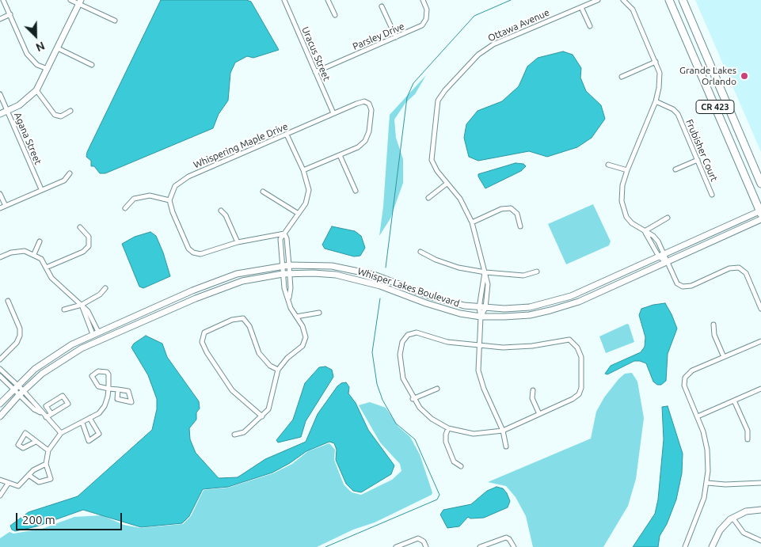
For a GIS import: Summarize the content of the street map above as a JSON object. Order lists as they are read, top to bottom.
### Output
{
  "streets": {
    "highway": ["CR 423"],
    "street": [
      "Ottawa Avenue",
      "Parsley Drive",
      "Uracus Street",
      "Agana Street",
      "Whispering Maple Drive",
      "Frubisher Court",
      "Whisper Lakes Boulevard"
    ]
  },
  "crossings": [
    ["Ottawa Avenue", "Whisper Lakes Boulevard"],
    ["Parsley Drive", "Uracus Street"],
    ["Uracus Street", "Whispering Maple Drive"],
    ["CR 423", "Whisper Lakes Boulevard"]
  ],
  "places": ["Grande Lakes Orlando"],
  "scale_bar": "200 m",
  "north": "bottom right"
}
